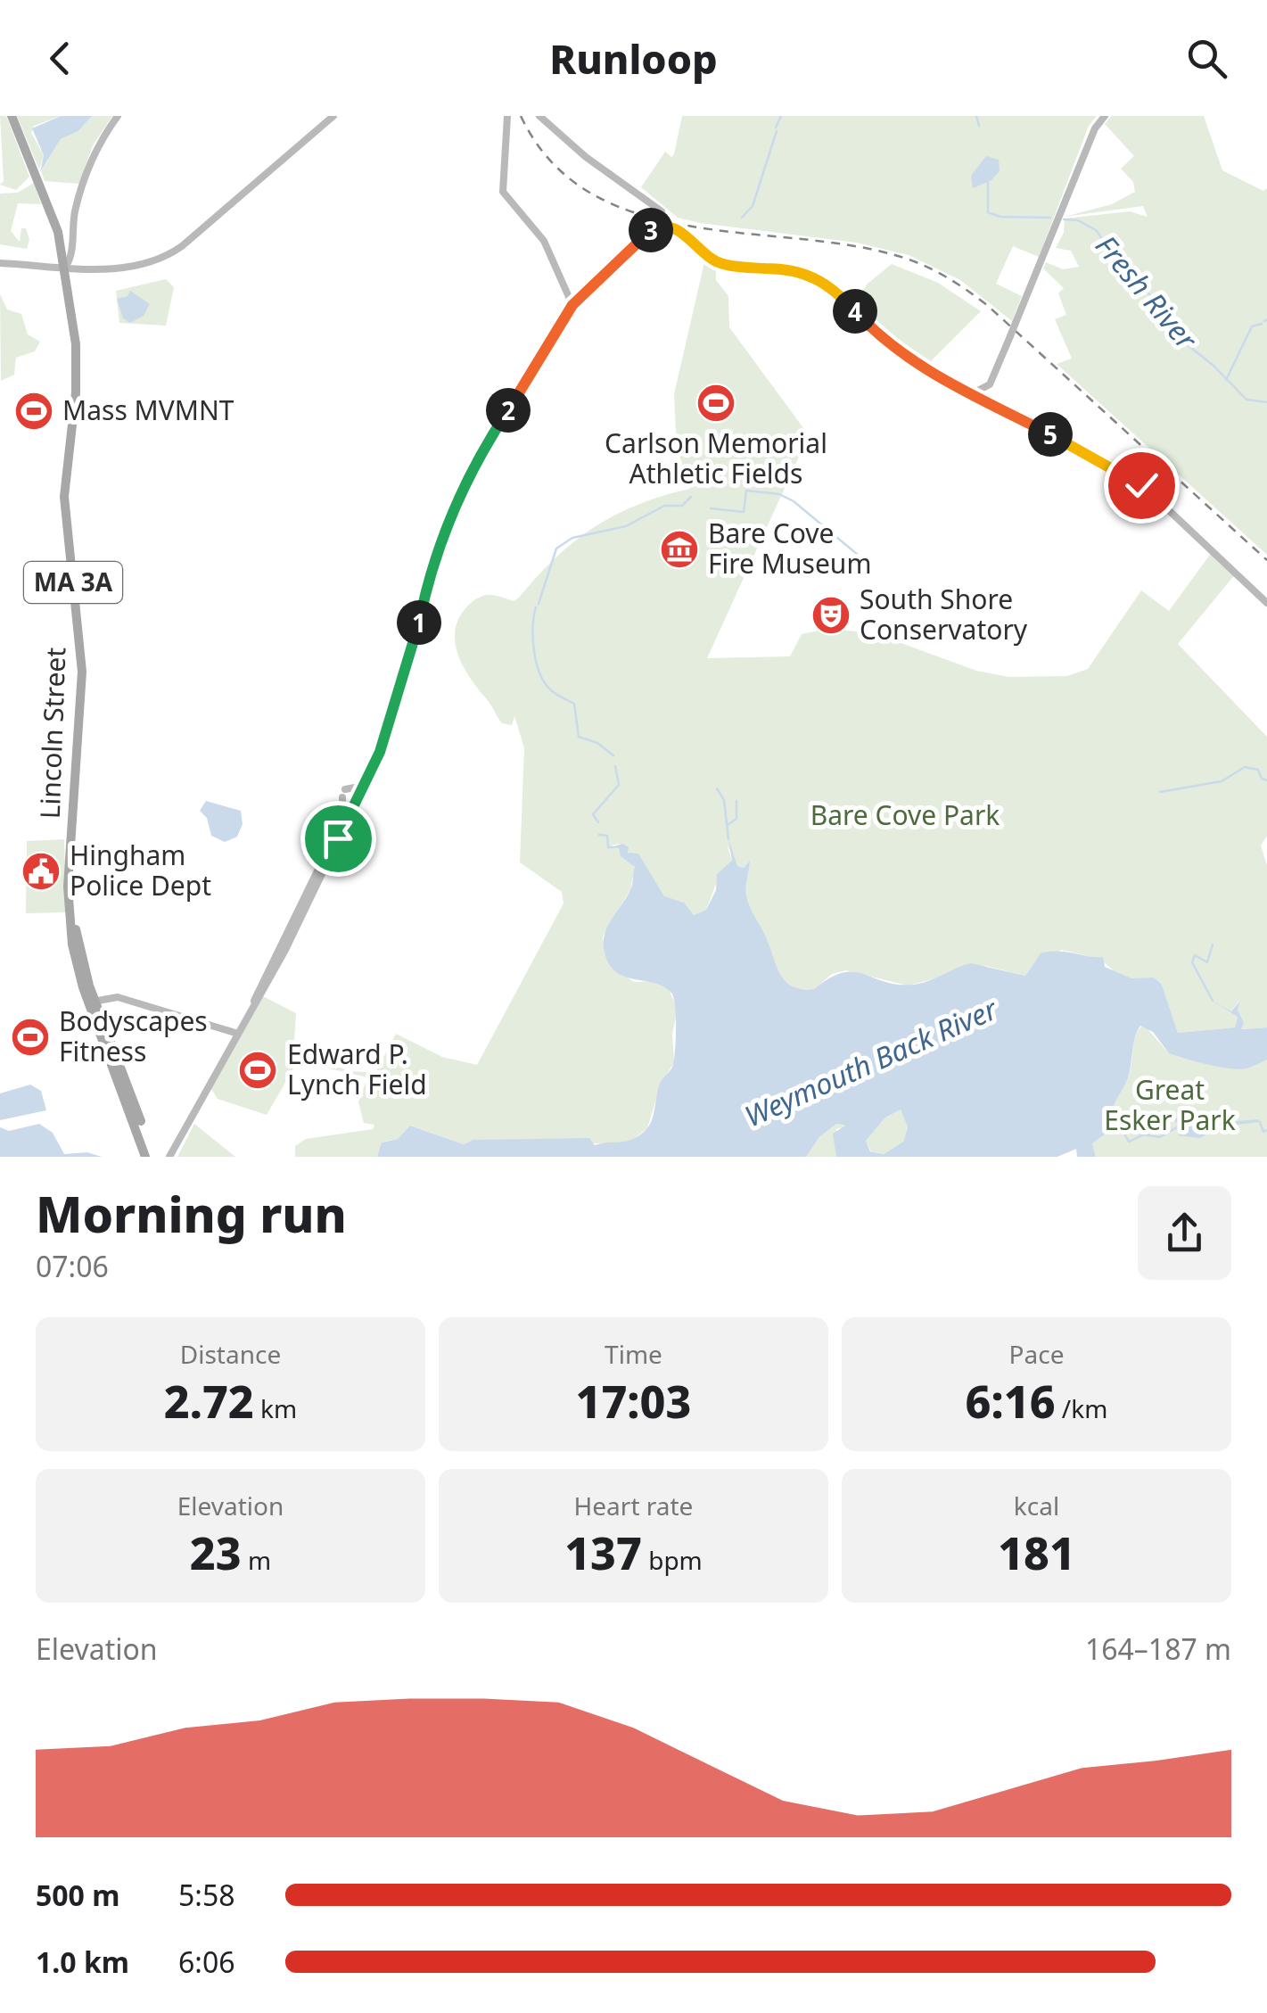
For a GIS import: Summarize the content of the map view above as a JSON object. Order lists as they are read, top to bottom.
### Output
{
  "streets": {
    "main road": ["MA 3A", "Lincoln Street"]
  },
  "crossings": [
    ["MA 3A", "Lincoln Street"]
  ],
  "water": ["Fresh River", "Weymouth Back River"],
  "parks": ["Bare Cove Park", "Great Esker Park"],
  "places": {
    "sports": [
      "Carlson Memorial Athletic Fields",
      "Mass MVMNT",
      "Bodyscapes Fitness",
      "Edward P. Lynch Field"
    ],
    "museum": ["Bare Cove Fire Museum"],
    "theatre": ["South Shore Conservatory"],
    "public building": ["Hingham Police Dept"]
  },
  "page": {
    "header": "Runloop",
    "pins": [
      "3",
      "4",
      "2",
      "5",
      "1"
    ],
    "heading": ["Morning run", "07:06"],
    "stats": [
      ["Distance", "2.72 km"],
      ["Time", "17:03"],
      ["Pace", "6:16 /km"],
      ["Elevation", "23 m"],
      ["Heart rate", "137 bpm"],
      ["kcal", "181"]
    ],
    "chart": ["Elevation", "164–187 m"],
    "list": [
      {
        "name": "500 m",
        "note": "5:58"
      },
      {
        "name": "1.0 km",
        "note": "6:06"
      }
    ]
  }
}
